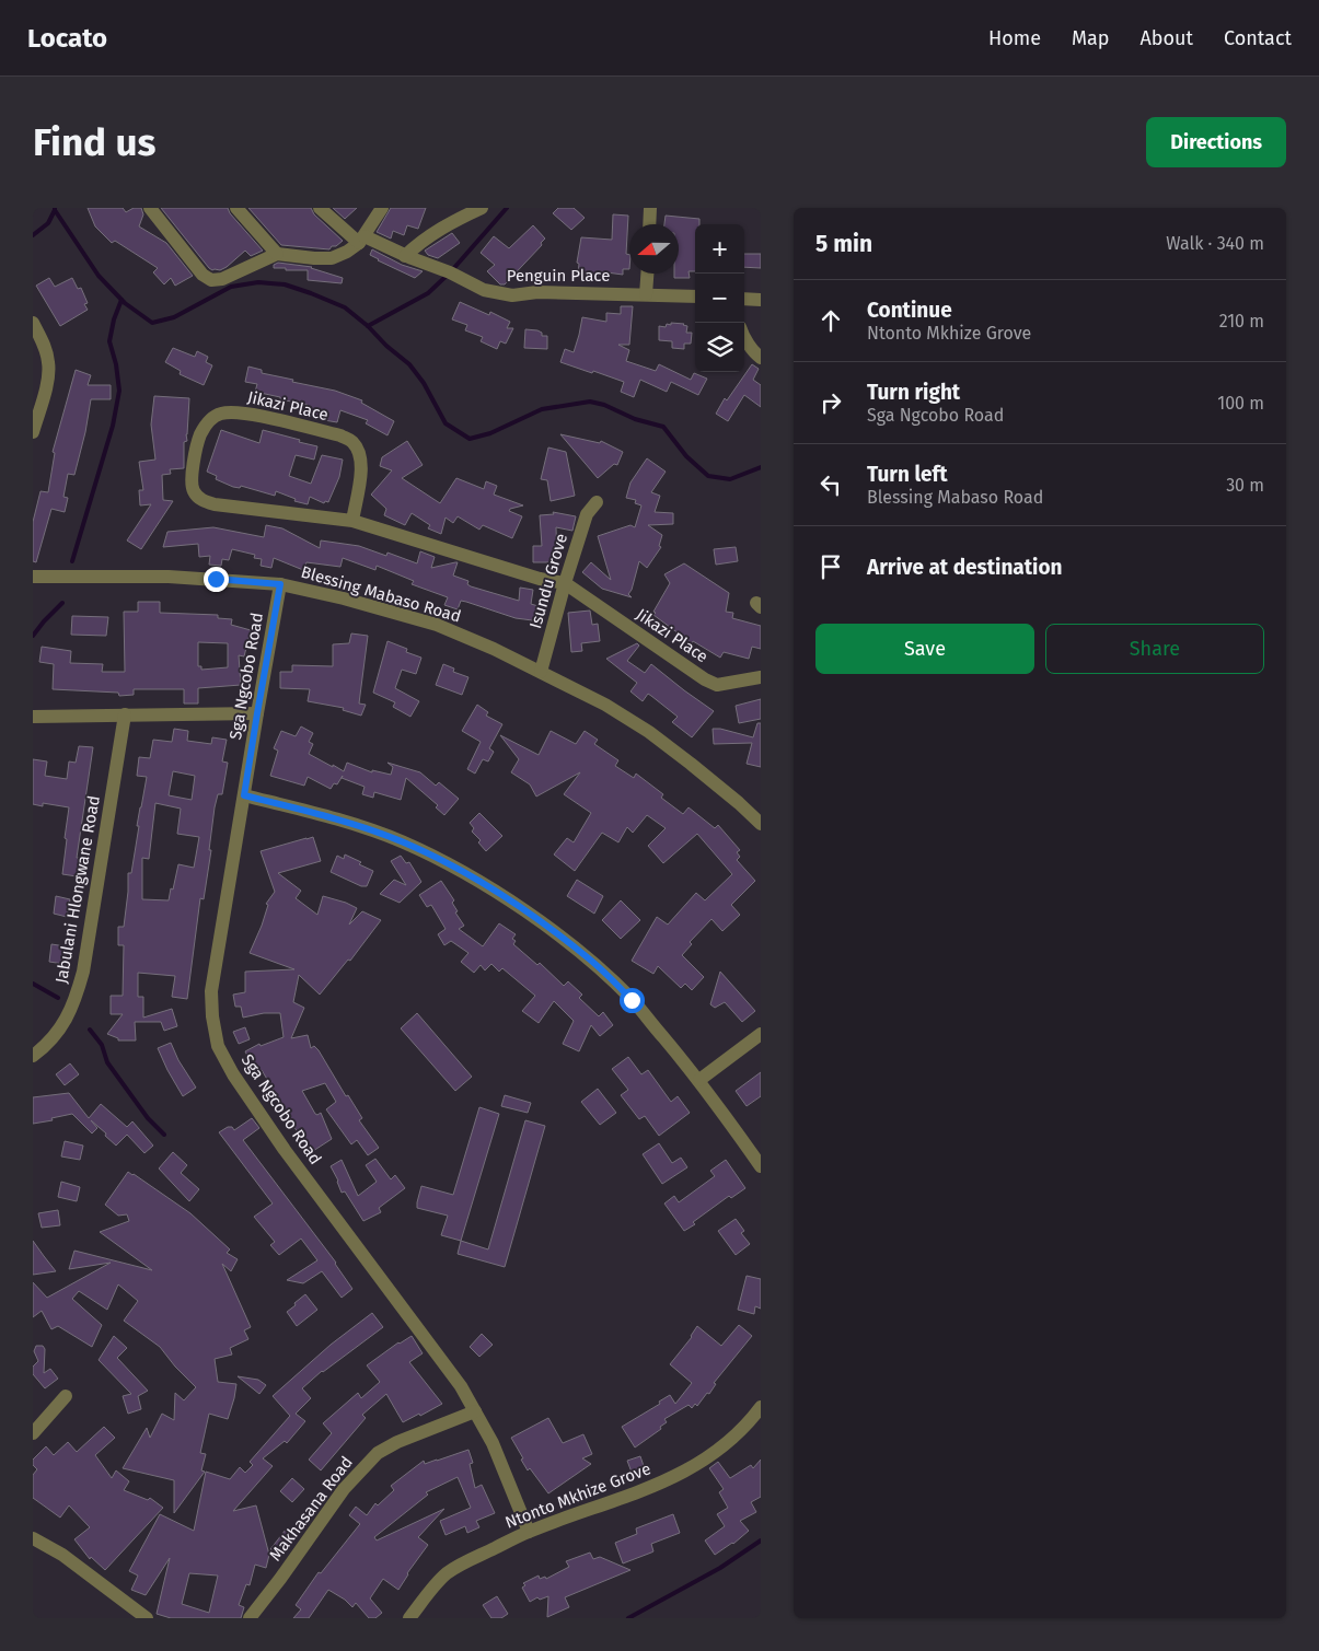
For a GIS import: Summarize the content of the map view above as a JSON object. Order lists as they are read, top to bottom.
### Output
{
  "streets": {
    "street": [
      "Penguin Place",
      "Jikazi Place",
      "Isundu Grove",
      "Blessing Mabaso Road",
      "Sga Ngcobo Road",
      "Jabulani Hlongwane Road",
      "Ntonto Mkhize Grove",
      "Makhasana Road"
    ]
  },
  "crossings": [
    ["Jikazi Place", "Isundu Grove"],
    ["Isundu Grove", "Blessing Mabaso Road"],
    ["Blessing Mabaso Road", "Sga Ngcobo Road"],
    ["Sga Ngcobo Road", "Ntonto Mkhize Grove"],
    ["Sga Ngcobo Road", "Makhasana Road"]
  ],
  "north": "left",
  "page": {
    "header": "Locato",
    "nav": [
      "Home",
      "Map",
      "About",
      "Contact"
    ],
    "buttons": [
      "Directions",
      ["Save", "Share"]
    ],
    "title": "Find us",
    "heading": ["5 min", "Walk · 340 m"],
    "map_buttons": ["+", "−"],
    "list": [
      ["Continue", "Ntonto Mkhize Grove", "210 m"],
      ["Turn right", "Sga Ngcobo Road", "100 m"],
      ["Turn left", "Blessing Mabaso Road", "30 m"],
      "Arrive at destination"
    ]
  }
}
